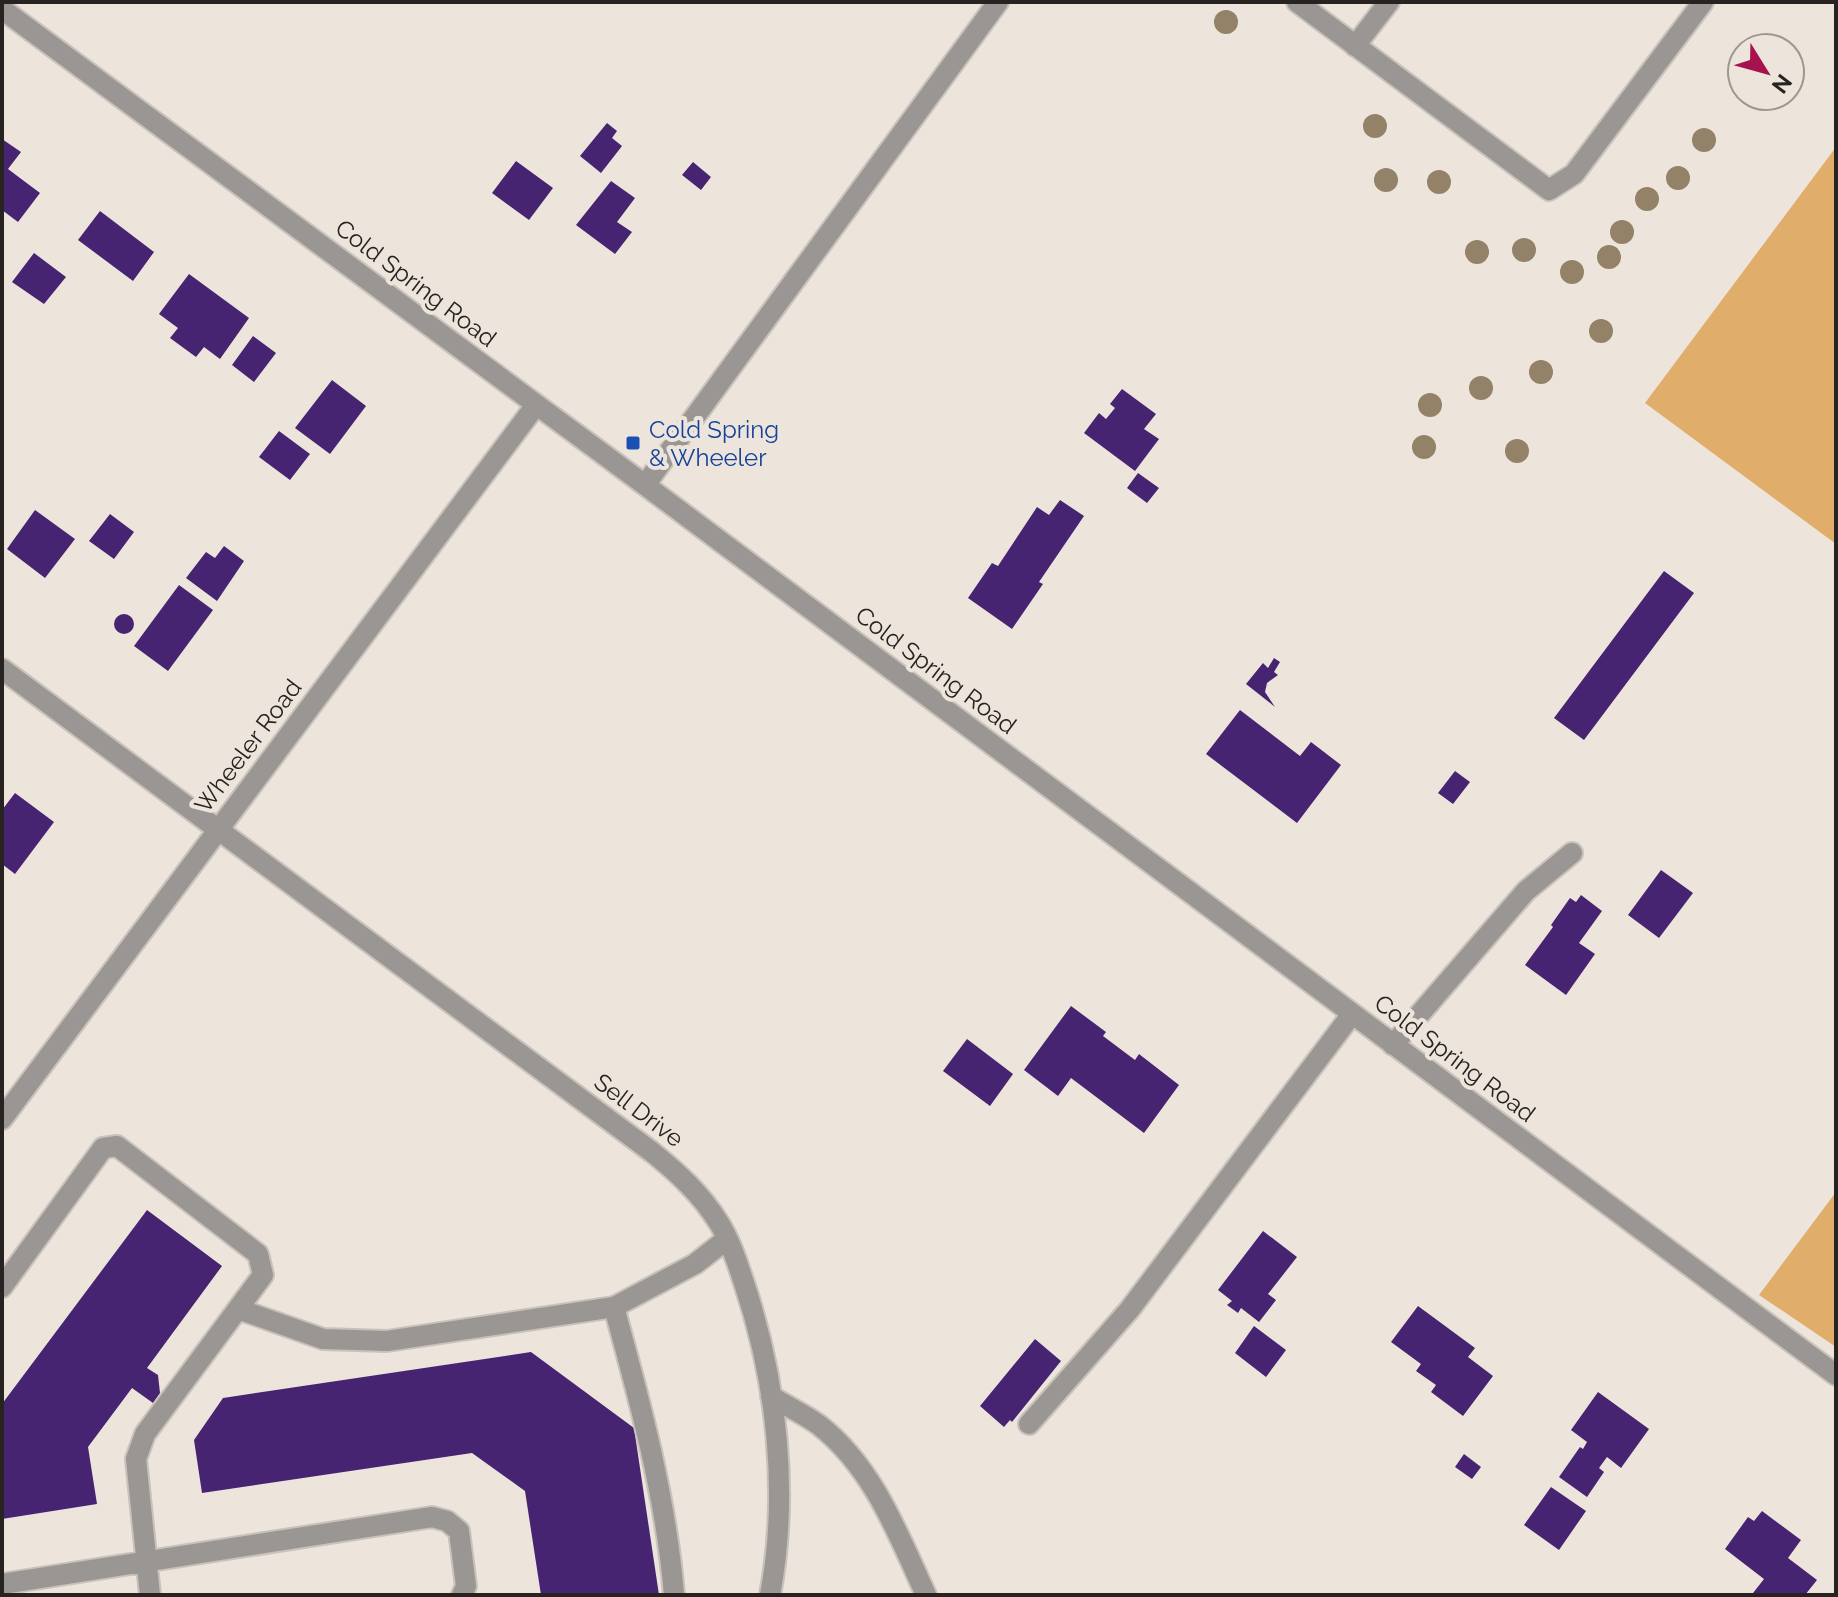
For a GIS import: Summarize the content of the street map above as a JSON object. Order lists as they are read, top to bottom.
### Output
{
  "streets": {
    "street": ["Cold Spring Road", "Wheeler Road", "Sell Drive"]
  },
  "crossings": [
    ["Cold Spring Road", "Wheeler Road"],
    ["Wheeler Road", "Sell Drive"]
  ],
  "places": {
    "transit": ["Cold Spring & Wheeler"]
  },
  "north": "bottom right"
}
